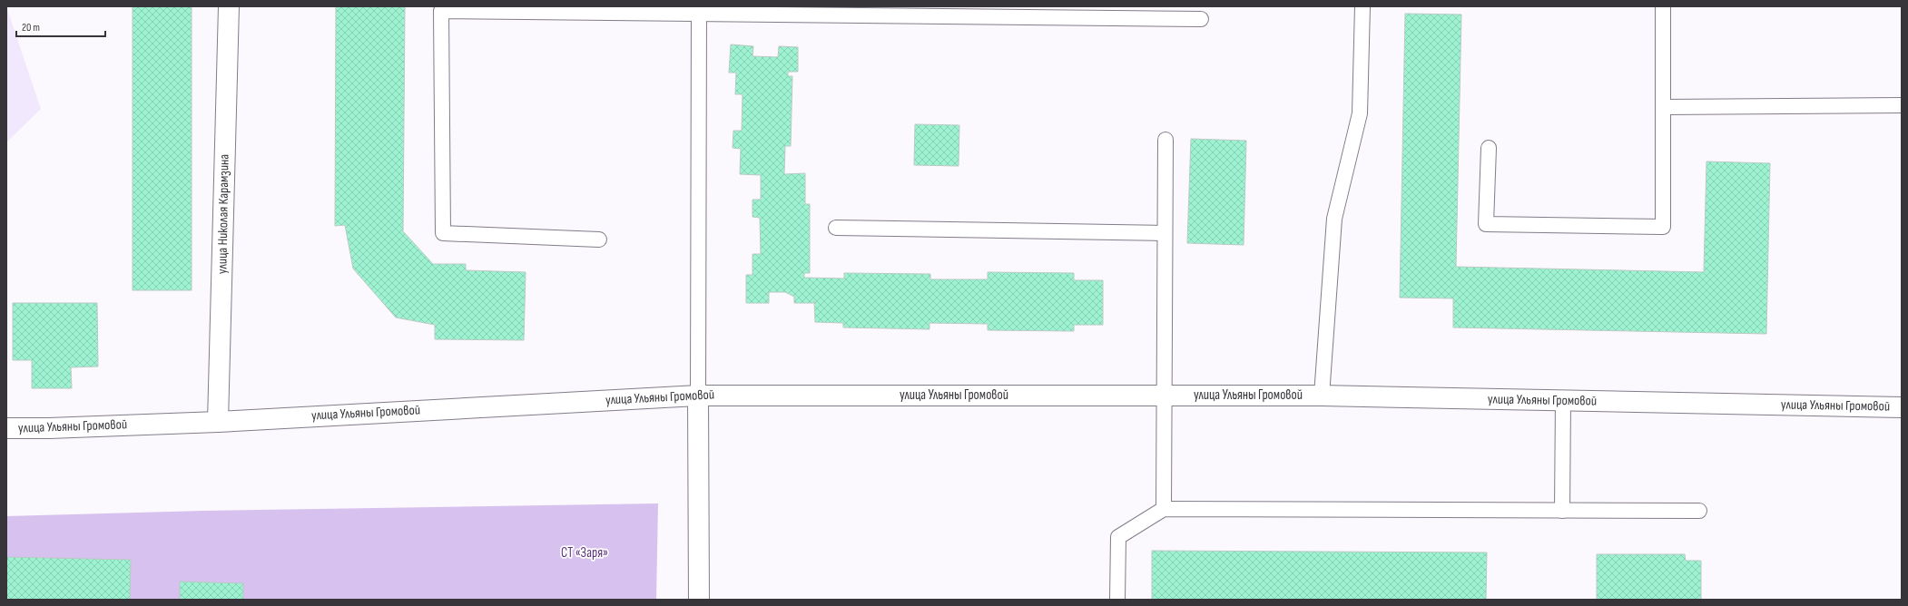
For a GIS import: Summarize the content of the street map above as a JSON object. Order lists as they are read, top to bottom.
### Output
{
  "streets": {
    "main road": ["улица Николая Карамзина", "улица Ульяны Громовой"]
  },
  "crossings": [
    ["улица Николая Карамзина", "улица Ульяны Громовой"]
  ],
  "parks": ["СТ «Заря»"],
  "scale_bar": "20 m"
}
